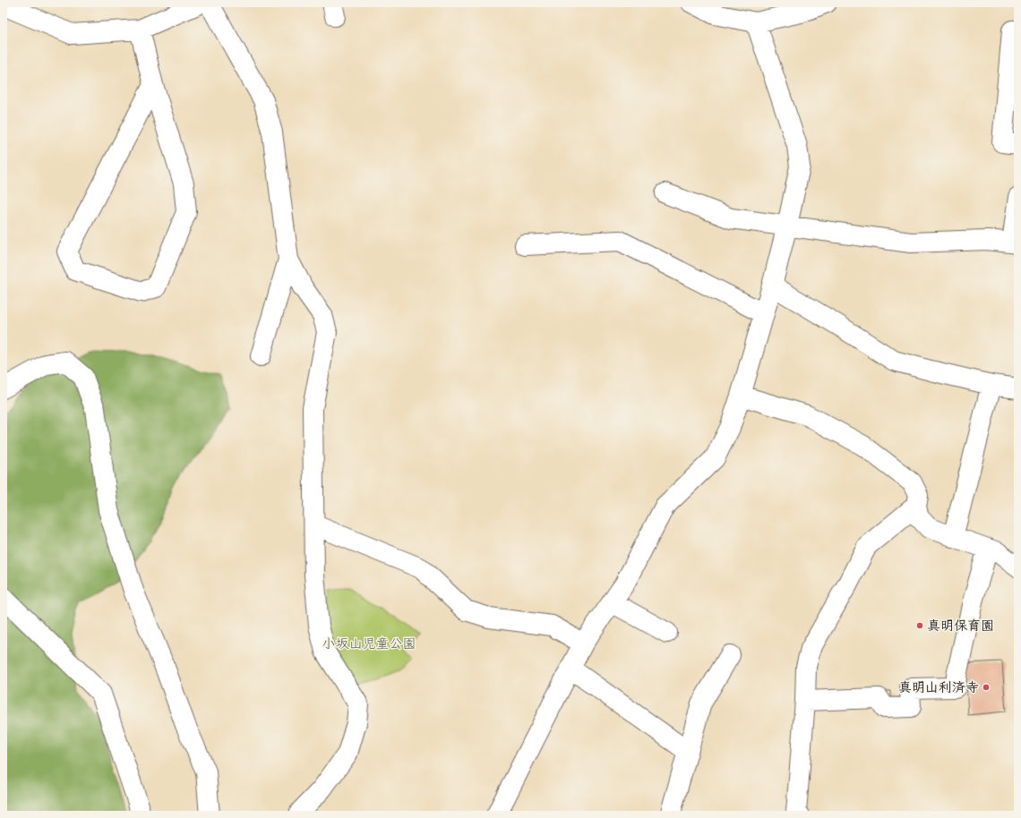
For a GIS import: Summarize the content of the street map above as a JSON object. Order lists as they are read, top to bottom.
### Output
{
  "parks": ["小坂山児童公園"],
  "places": ["真明保育園", "真明山利済寺"]
}
